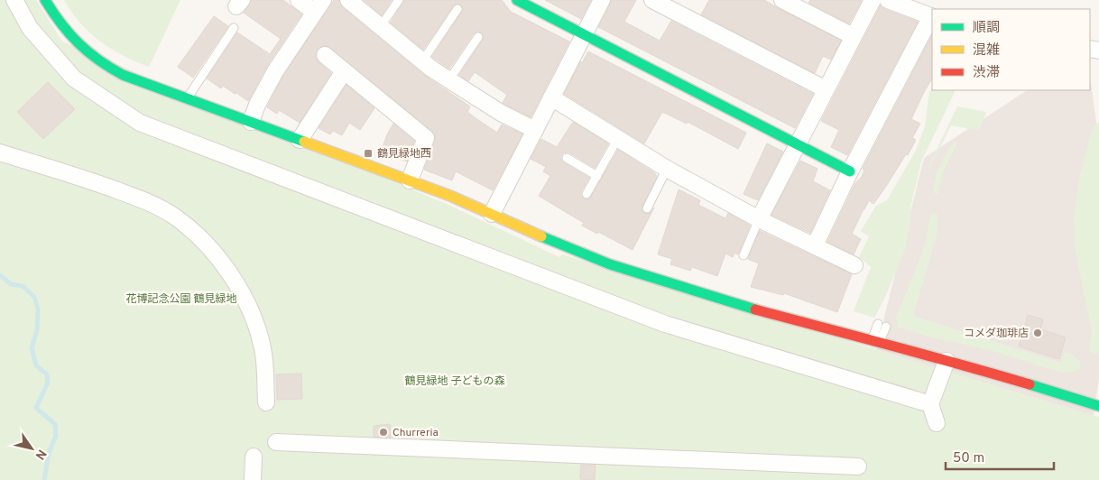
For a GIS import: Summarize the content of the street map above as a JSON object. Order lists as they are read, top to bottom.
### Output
{
  "parks": ["花博記念公園 鶴見緑地", "鶴見緑地 子どもの森"],
  "places": {
    "transit": ["鶴見緑地西"],
    "other": ["コメダ珈琲店", "Churreria"]
  },
  "legend": ["順調", "混雑", "渋滞"],
  "scale_bar": "50 m",
  "north": "bottom right"
}
